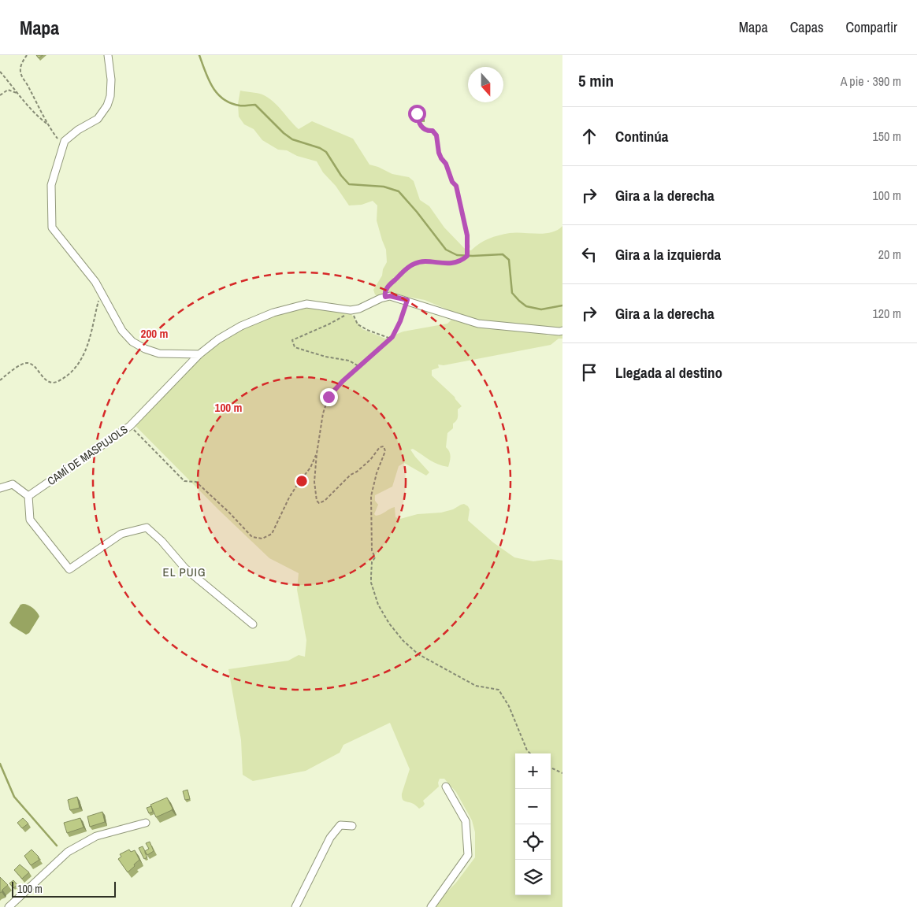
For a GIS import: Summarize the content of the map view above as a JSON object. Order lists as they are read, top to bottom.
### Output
{
  "streets": {
    "street": ["CAMÍ DE MASPUJOLS"]
  },
  "districts": ["EL PUIG"],
  "scale_bar": "100 m",
  "north": "bottom",
  "page": {
    "header": "Mapa",
    "nav": ["Mapa", "Capas", "Compartir"],
    "heading": ["5 min", "A pie · 390 m"],
    "list": [
      ["Continúa", "150 m"],
      ["Gira a la derecha", "100 m"],
      ["Gira a la izquierda", "20 m"],
      ["Gira a la derecha", "120 m"],
      "Llegada al destino"
    ],
    "map_buttons": ["+", "−"],
    "scale": "100 m"
  },
  "rings": ["200 m", "100 m"]
}
